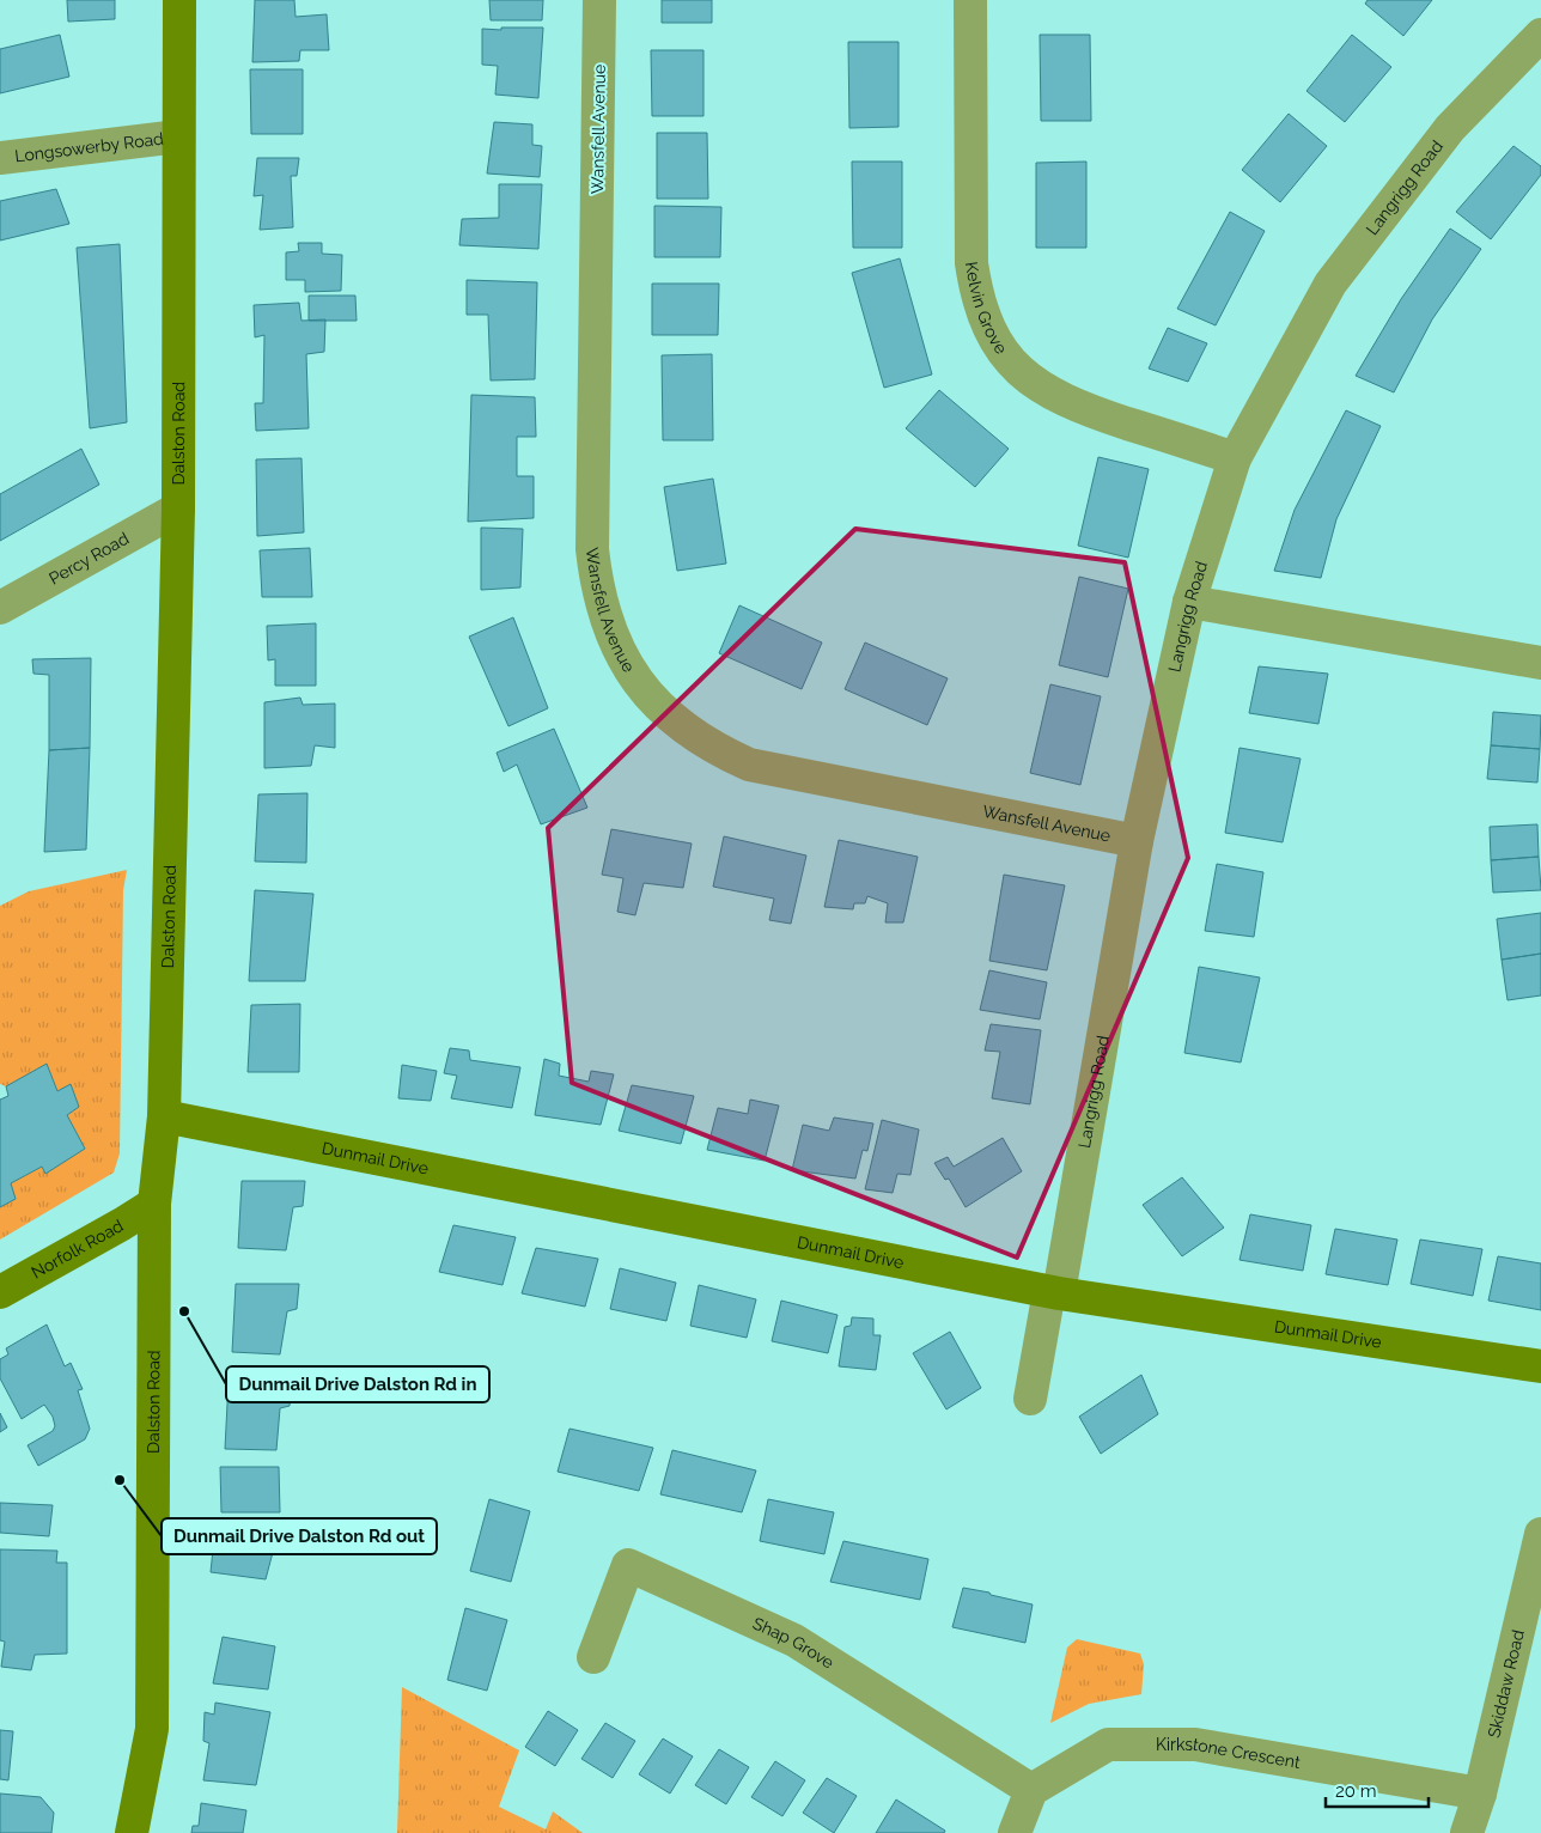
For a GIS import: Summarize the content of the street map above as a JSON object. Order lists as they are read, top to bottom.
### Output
{
  "streets": {
    "main road": ["Dalston Road", "Dunmail Drive", "Norfolk Road"],
    "street": [
      "Wansfell Avenue",
      "Longsowerby Road",
      "Langrigg Road",
      "Kelvin Grove",
      "Percy Road",
      "Shap Grove",
      "Skiddaw Road",
      "Kirkstone Crescent"
    ]
  },
  "crossings": [
    ["Wansfell Avenue", "Langrigg Road"],
    ["Longsowerby Road", "Dalston Road"],
    ["Langrigg Road", "Kelvin Grove"],
    ["Langrigg Road", "Dunmail Drive"],
    ["Dalston Road", "Percy Road"],
    ["Dalston Road", "Dunmail Drive"],
    ["Dalston Road", "Norfolk Road"],
    ["Shap Grove", "Kirkstone Crescent"],
    ["Skiddaw Road", "Kirkstone Crescent"]
  ],
  "places": ["Dunmail Drive Dalston Rd in", "Dunmail Drive Dalston Rd out"],
  "scale_bar": "20 m"
}
